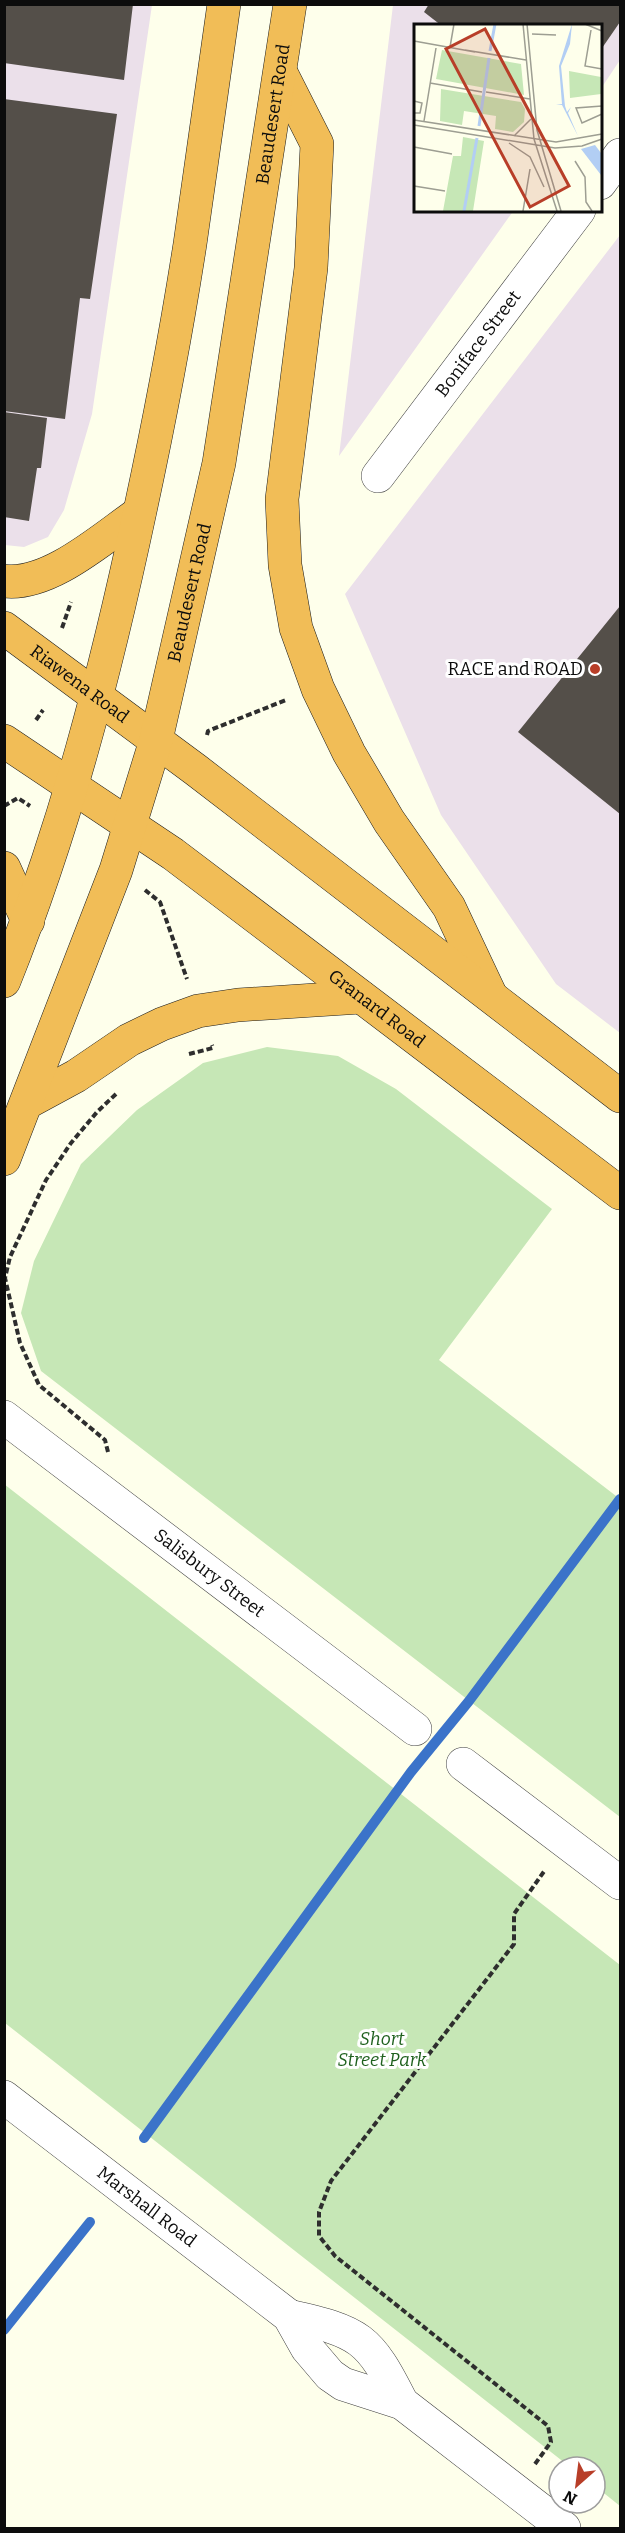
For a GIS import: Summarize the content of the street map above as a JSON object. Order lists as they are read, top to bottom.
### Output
{
  "streets": {
    "highway": ["Beaudesert Road", "Riawena Road", "Granard Road"],
    "street": ["Boniface Street", "Salisbury Street", "Marshall Road"]
  },
  "crossings": [
    ["Beaudesert Road", "Riawena Road"],
    ["Beaudesert Road", "Granard Road"]
  ],
  "parks": ["Short Street Park"],
  "places": ["RACE and ROAD"],
  "north": "bottom left"
}
